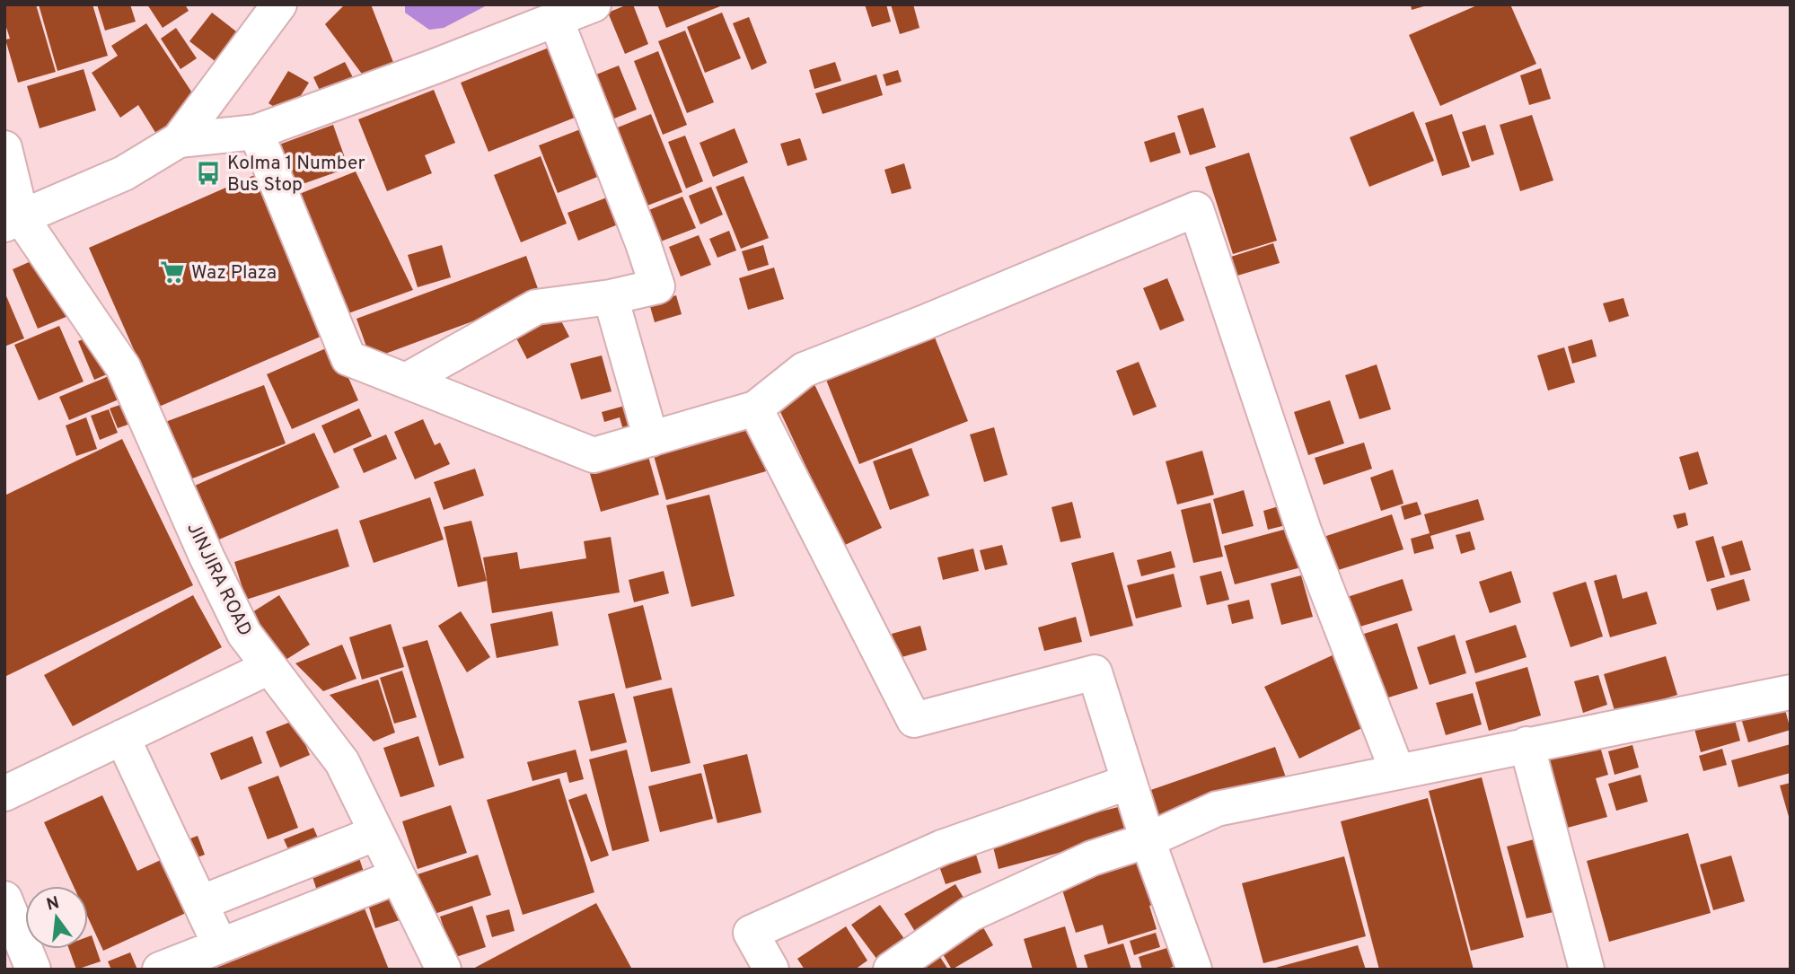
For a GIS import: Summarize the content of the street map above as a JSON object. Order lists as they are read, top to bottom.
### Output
{
  "streets": {
    "street": ["JINJIRA ROAD"]
  },
  "places": {
    "bus stop": ["Kolma 1 Number Bus Stop"],
    "supermarket": ["Waz Plaza"]
  },
  "north": "top"
}
